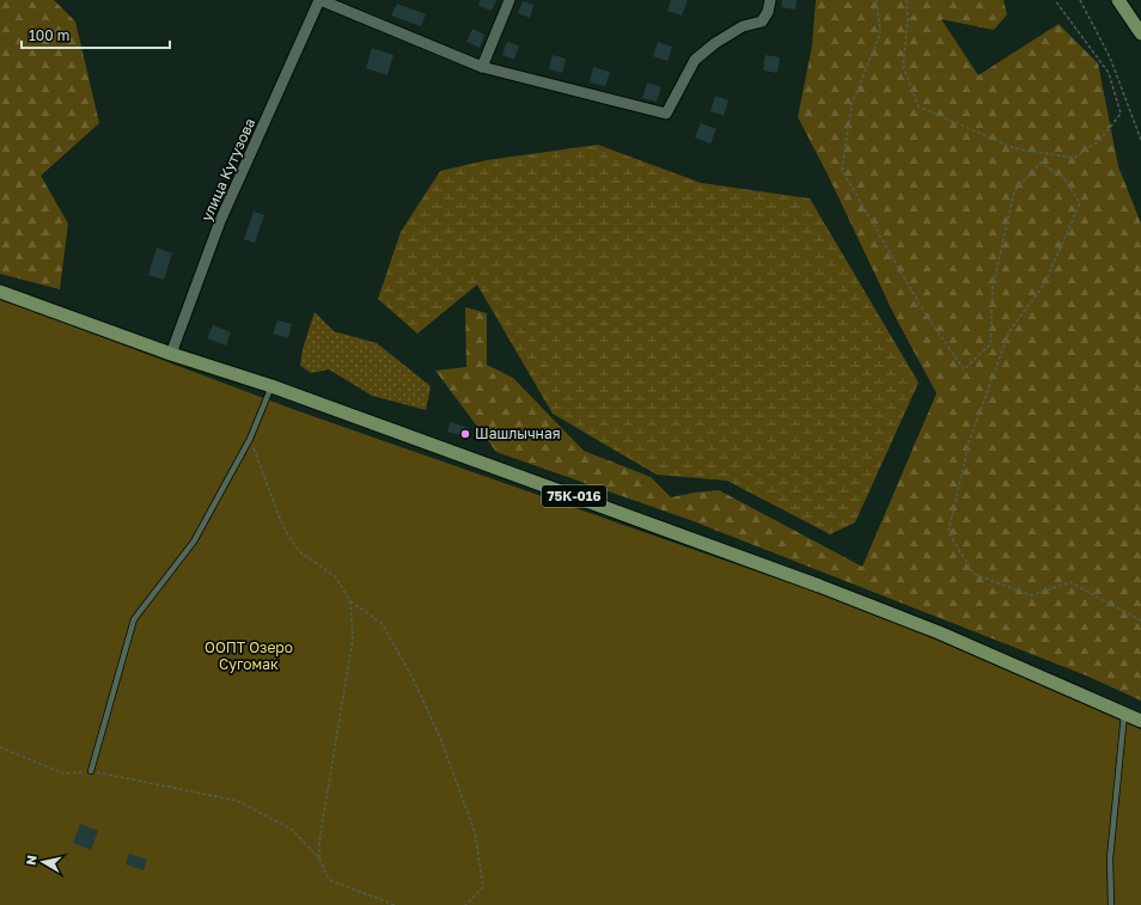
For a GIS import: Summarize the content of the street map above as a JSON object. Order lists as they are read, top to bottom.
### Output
{
  "streets": {
    "main road": ["75К-016"],
    "street": ["улица Кутузова"]
  },
  "crossings": [
    ["улица Кутузова", "75К-016"]
  ],
  "parks": ["ООПТ Озеро Сугомак"],
  "places": ["Шашлычная"],
  "scale_bar": "100 m",
  "north": "left"
}
